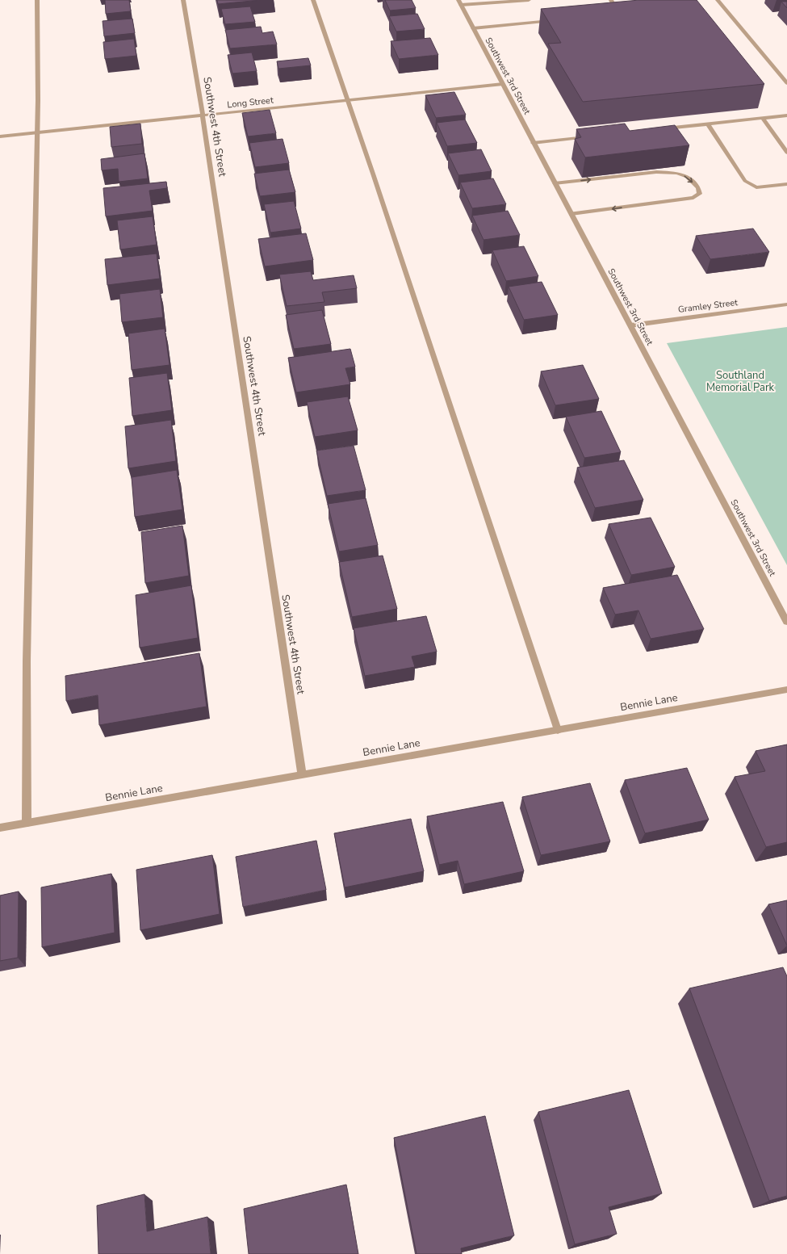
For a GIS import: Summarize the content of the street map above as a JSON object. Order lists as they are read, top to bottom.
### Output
{
  "streets": {
    "street": [
      "Southwest 3rd Street",
      "Long Street",
      "Southwest 4th Street",
      "Gramley Street",
      "Bennie Lane"
    ]
  },
  "crossings": [
    ["Southwest 3rd Street", "Long Street"],
    ["Southwest 3rd Street", "Gramley Street"],
    ["Long Street", "Southwest 4th Street"],
    ["Southwest 4th Street", "Bennie Lane"]
  ],
  "parks": ["Southland Memorial Park"]
}
